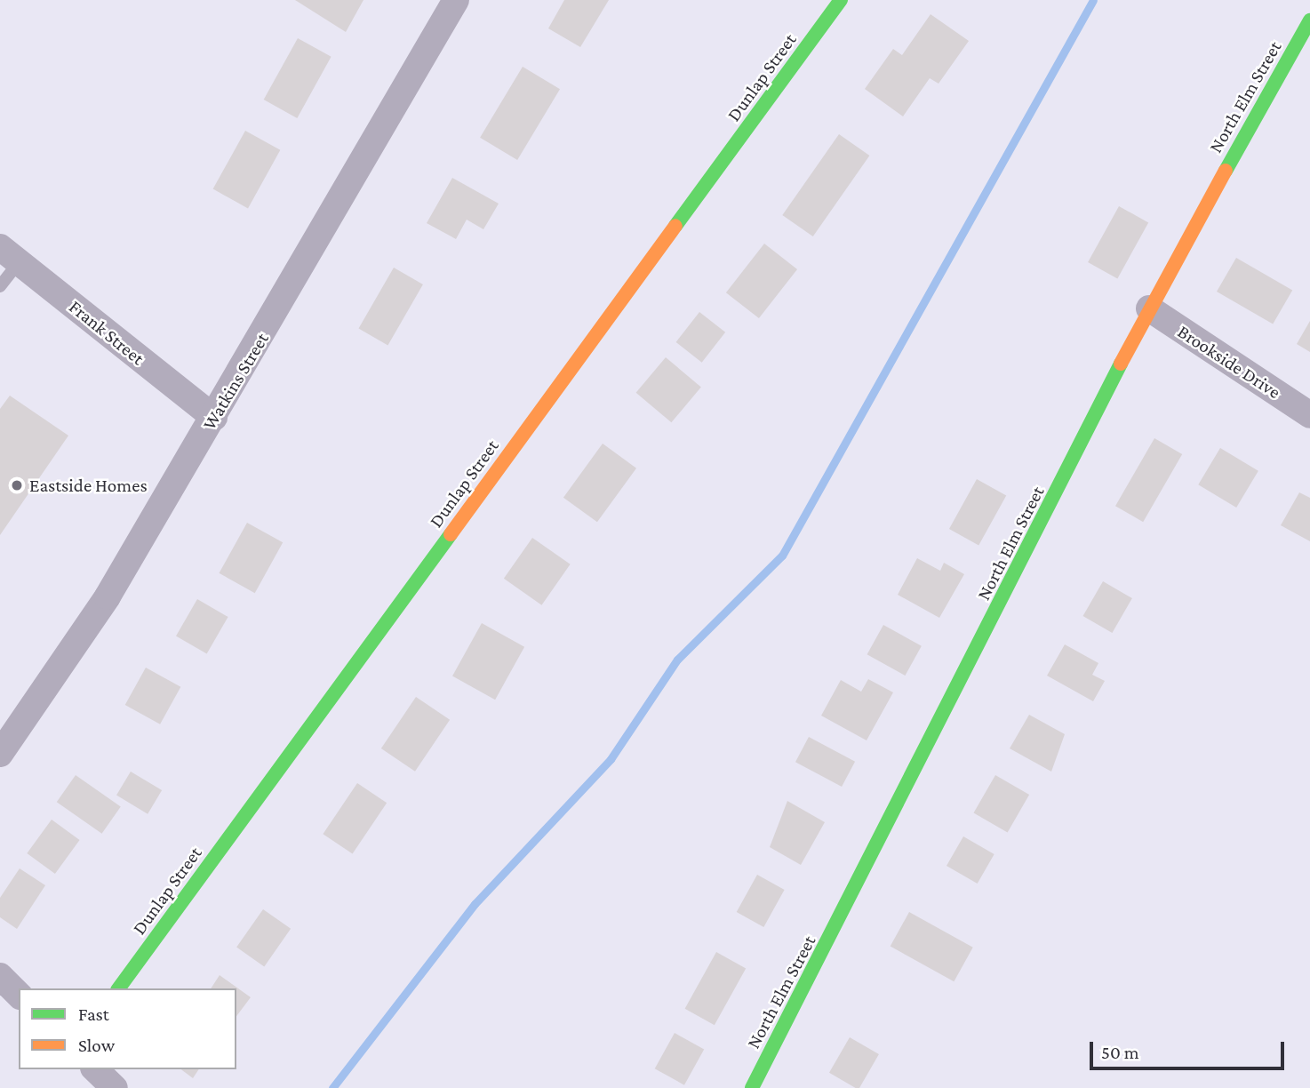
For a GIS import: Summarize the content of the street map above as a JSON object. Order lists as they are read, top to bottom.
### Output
{
  "streets": {
    "street": [
      "Dunlap Street",
      "North Elm Street",
      "Frank Street",
      "Brookside Drive",
      "Watkins Street"
    ]
  },
  "crossings": [
    ["North Elm Street", "Brookside Drive"],
    ["Frank Street", "Watkins Street"]
  ],
  "places": ["Eastside Homes"],
  "legend": ["Fast", "Slow"],
  "scale_bar": "50 m"
}
